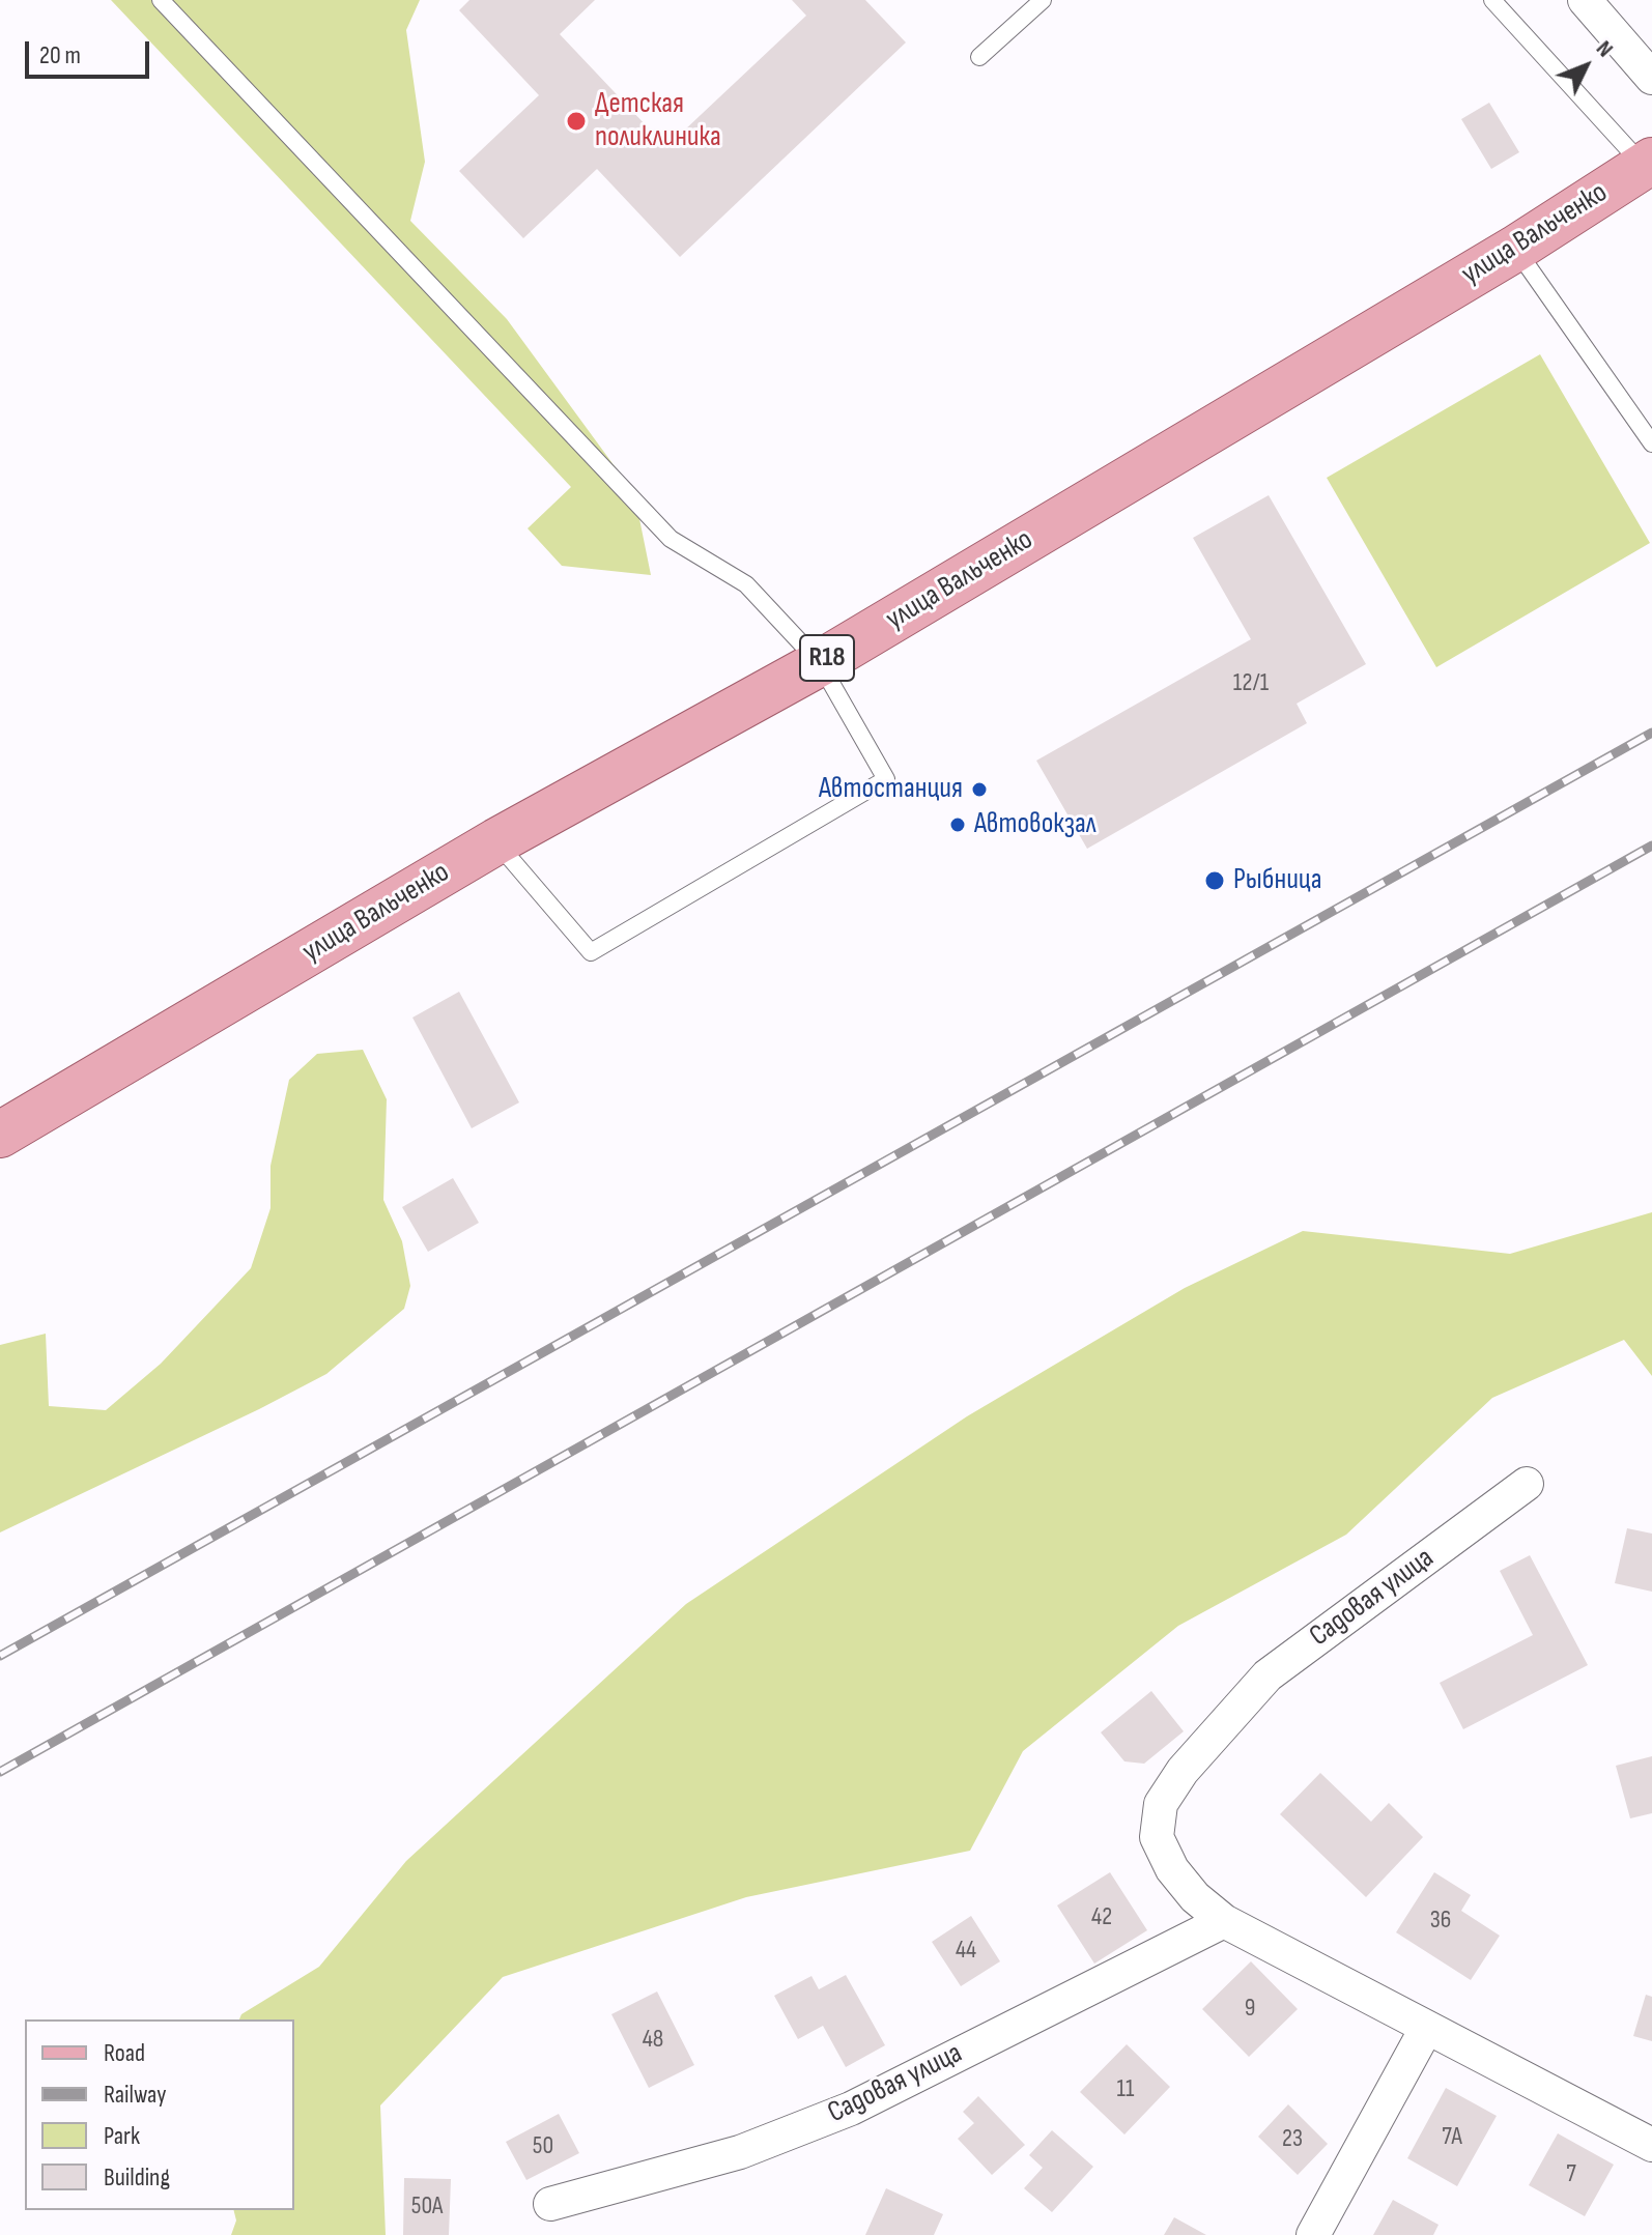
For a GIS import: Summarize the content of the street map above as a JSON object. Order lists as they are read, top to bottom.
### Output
{
  "streets": {
    "main road": ["улица Вальченко", "R18"],
    "street": ["Садовая улица"]
  },
  "places": [
    "Детская поликлиника",
    "Автостанция",
    "Автовокзал",
    "Рыбница"
  ],
  "house_numbers": [
    "12/1",
    "42",
    "36",
    "44",
    "9",
    "48",
    "11",
    "7А",
    "23",
    "50",
    "7",
    "50А"
  ],
  "legend": [
    "Road",
    "Railway",
    "Park",
    "Building"
  ],
  "scale_bar": "20 m",
  "north": "top right"
}
